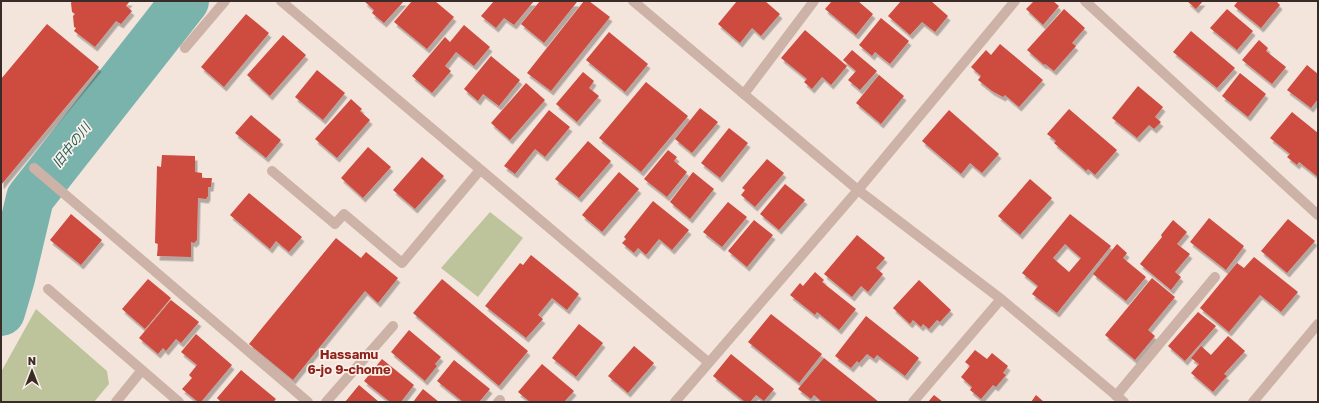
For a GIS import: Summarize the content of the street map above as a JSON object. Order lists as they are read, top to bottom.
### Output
{
  "districts": ["Hassamu 6-jo 9-chome"],
  "water": ["旧中の川"],
  "north": "top"
}
